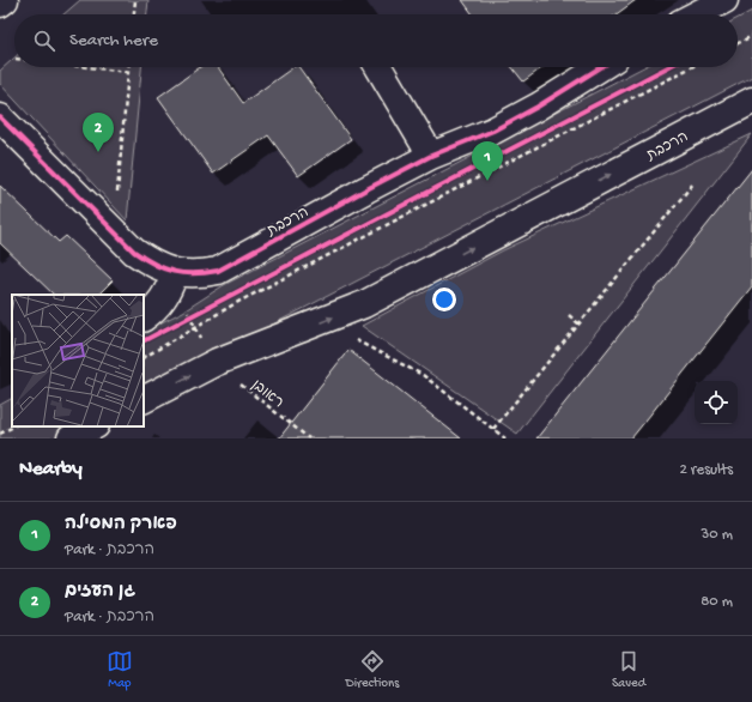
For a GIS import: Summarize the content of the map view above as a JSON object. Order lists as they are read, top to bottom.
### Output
{
  "streets": {
    "street": ["הרכבת"],
    "path": ["ראובן"]
  },
  "crossings": [
    ["הרכבת", "ראובן"]
  ],
  "page": {
    "search": "Search here",
    "pins": ["2", "1"],
    "heading": ["Nearby", "2 results"],
    "list": [
      {
        "mark": "1",
        "name": "פארק המסילה",
        "note": "Park · הרכבת",
        "value": "30 m"
      },
      {
        "mark": "2",
        "name": "גן העזים",
        "note": "Park · הרכבת",
        "value": "80 m"
      }
    ],
    "nav": ["Map", "Directions", "Saved"]
  }
}
